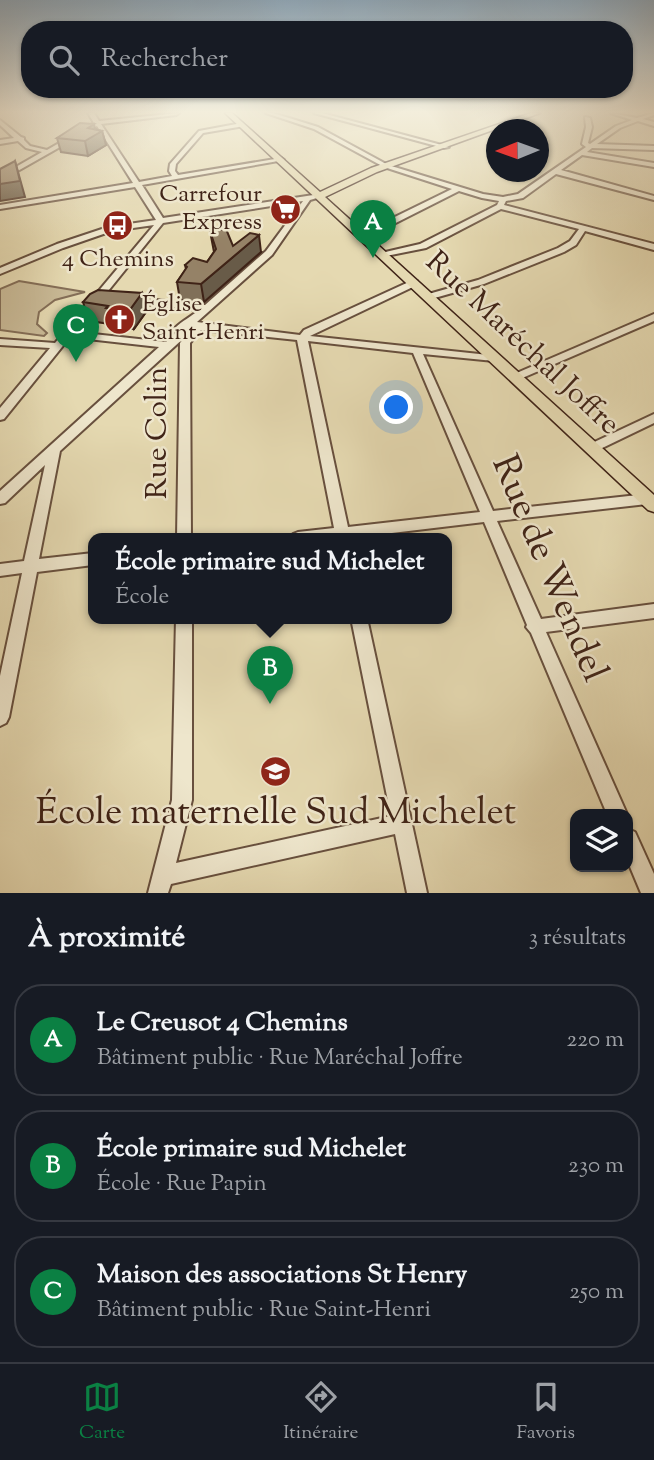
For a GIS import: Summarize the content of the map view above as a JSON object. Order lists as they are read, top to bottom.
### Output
{
  "streets": {
    "main road": ["Rue Maréchal Joffre"],
    "street": ["Rue Colin", "Rue de Wendel"]
  },
  "places": {
    "supermarket": ["Carrefour Express"],
    "bus stop": ["4 Chemins"],
    "church": ["Église Saint-Henri"],
    "school or university": ["École maternelle Sud Michelet"]
  },
  "north": "left",
  "page": {
    "search": "Rechercher",
    "pins": ["A", "C", "B"],
    "popup": ["École primaire sud Michelet", "École"],
    "heading": ["À proximité", "3 résultats"],
    "list": [
      {
        "mark": "A",
        "name": "Le Creusot 4 Chemins",
        "note": "Bâtiment public · Rue Maréchal Joffre",
        "value": "220 m"
      },
      {
        "mark": "B",
        "name": "École primaire sud Michelet",
        "note": "École · Rue Papin",
        "value": "230 m"
      },
      {
        "mark": "C",
        "name": "Maison des associations St Henry",
        "note": "Bâtiment public · Rue Saint-Henri",
        "value": "250 m"
      }
    ],
    "nav": ["Carte", "Itinéraire", "Favoris"]
  }
}
